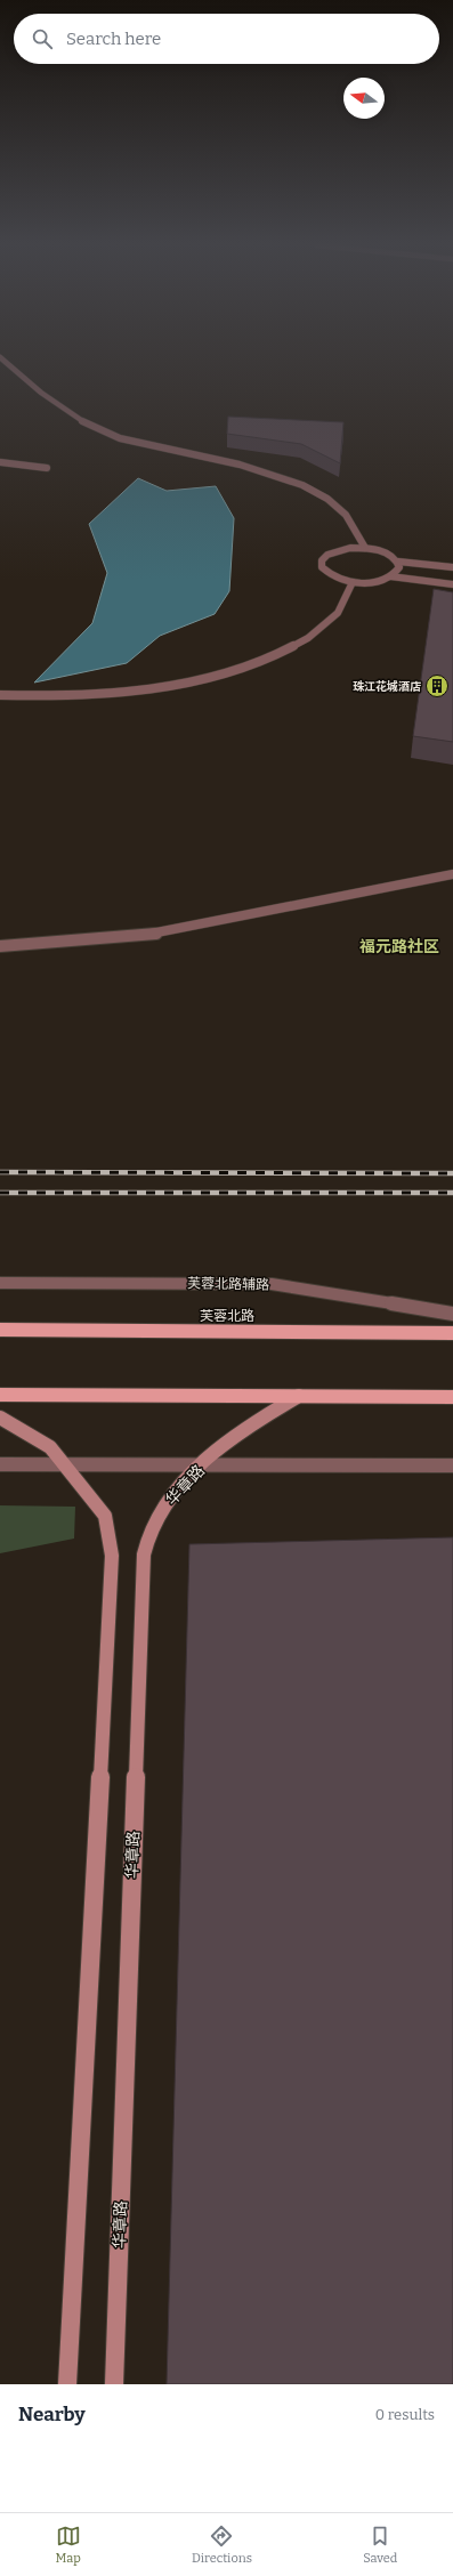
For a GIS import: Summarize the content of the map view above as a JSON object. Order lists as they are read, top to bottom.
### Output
{
  "streets": {
    "main road": ["芙蓉北路", "华章路"],
    "street": ["芙蓉北路辅路"]
  },
  "districts": ["福元路社区"],
  "places": {
    "building": ["珠江花城酒店"]
  },
  "north": "left",
  "page": {
    "search": "Search here",
    "heading": ["Nearby", "0 results"],
    "nav": ["Map", "Directions", "Saved"]
  }
}
